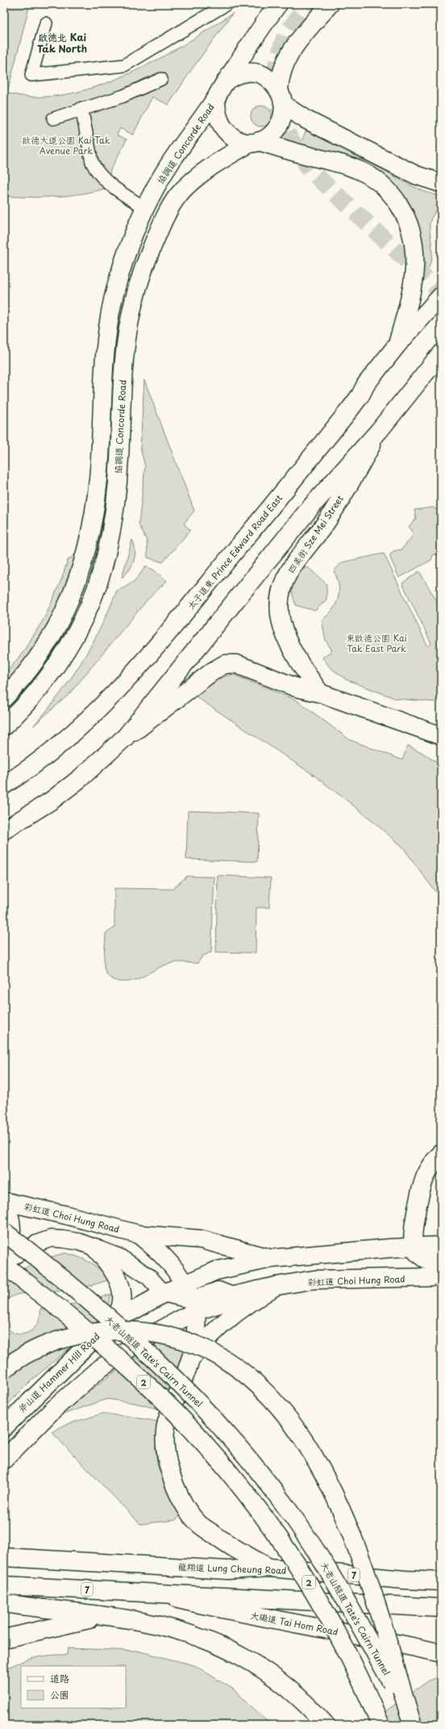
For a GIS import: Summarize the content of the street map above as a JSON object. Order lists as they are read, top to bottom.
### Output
{
  "streets": {
    "main road": [
      "協調道 Concorde Road",
      "四美街 Sze Mei Street",
      "太子道東 Prince Edward Road East",
      "彩虹道 Choi Hung Road",
      "大老山隧道 Tate's Cairn Tunnel",
      "斧山道 Hammer Hill Road",
      "2",
      "龍翔道 Lung Cheung Road",
      "7",
      "大磡道 Tai Hom Road"
    ]
  },
  "crossings": [
    ["彩虹道 Choi Hung Road", "斧山道 Hammer Hill Road"],
    ["7", "大磡道 Tai Hom Road"]
  ],
  "districts": ["啟德北 Kai Tak North"],
  "parks": ["啟德大道公園 Kai Tak Avenue Park", "東啟德公園 Kai Tak East Park"],
  "legend": ["道路", "公園"]
}
